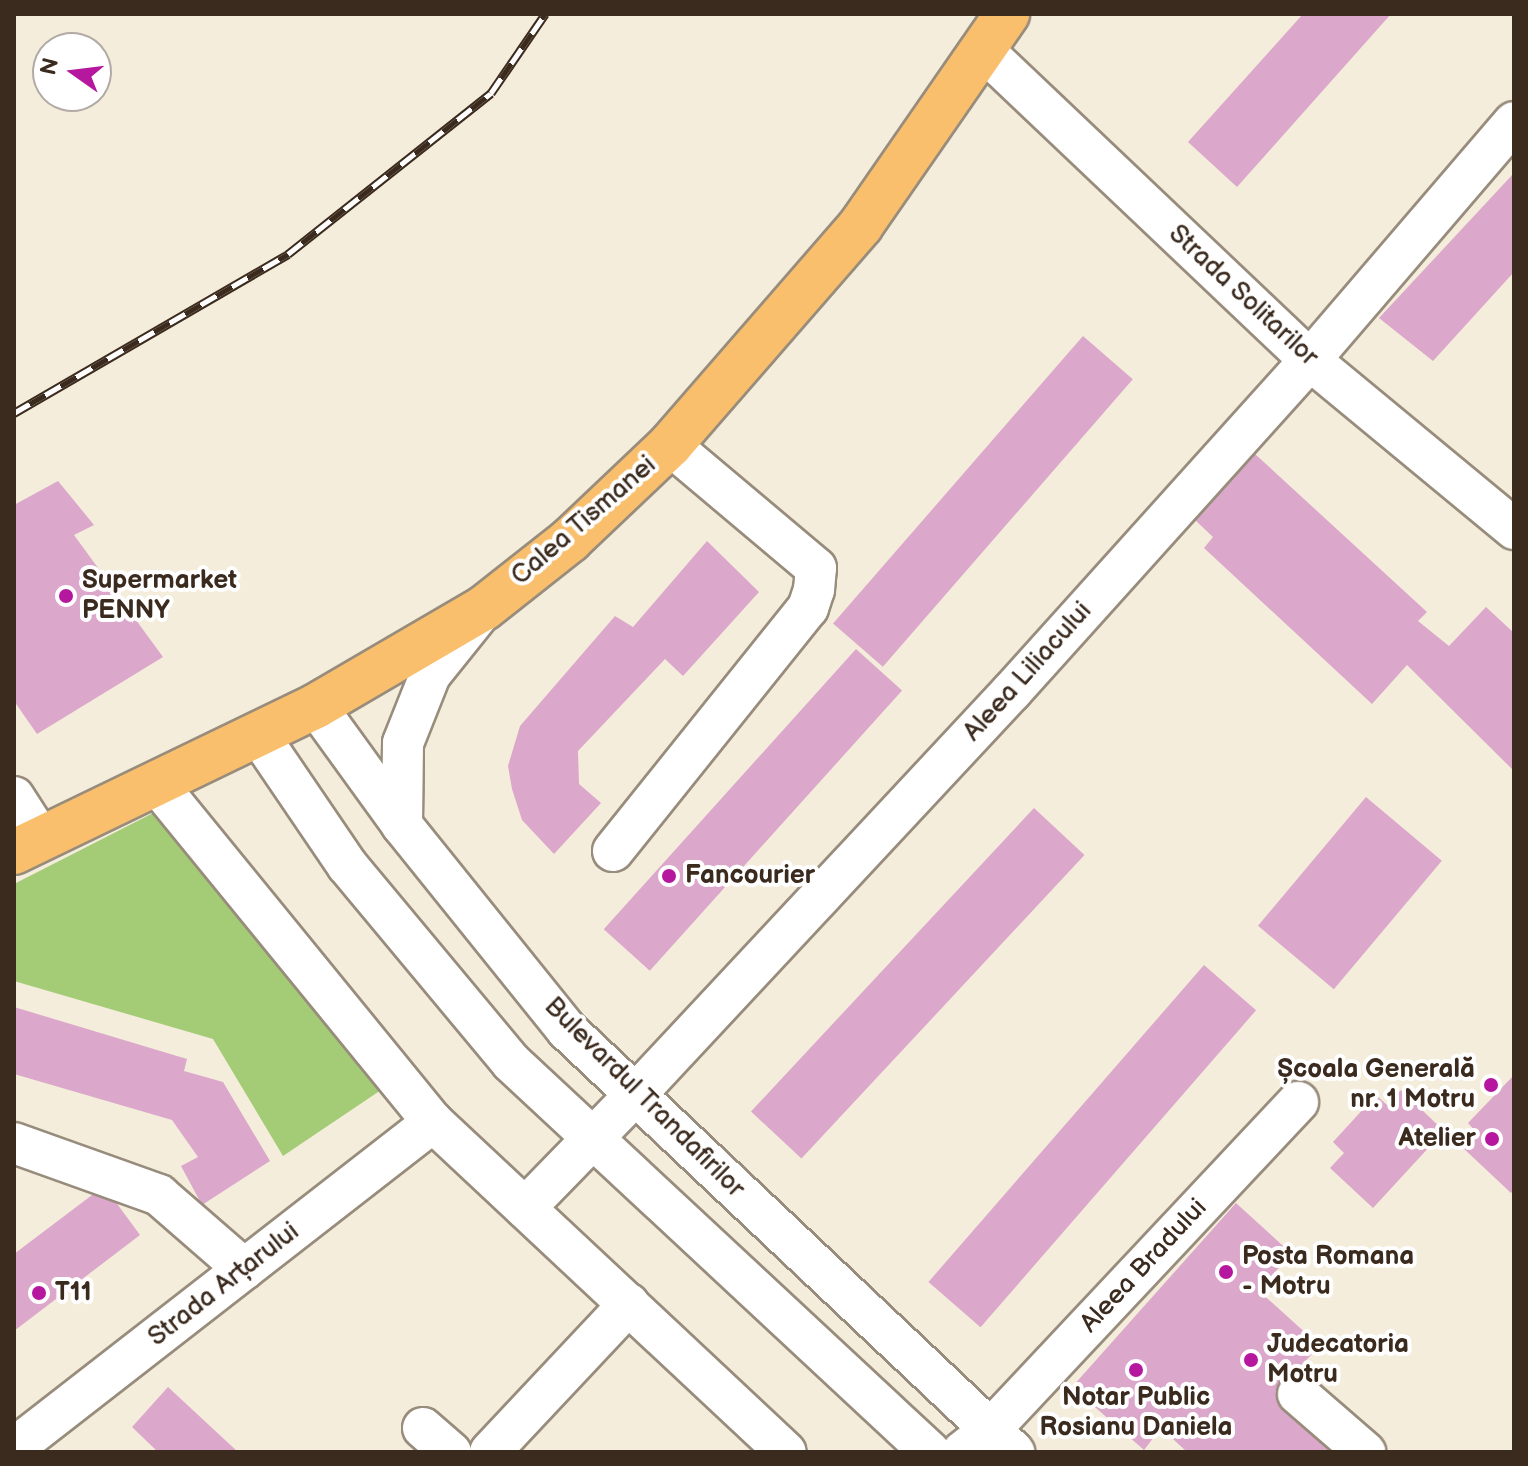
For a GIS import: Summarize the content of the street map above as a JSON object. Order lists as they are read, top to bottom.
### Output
{
  "streets": {
    "main road": ["Calea Tismanei"],
    "street": [
      "Strada Solitarilor",
      "Aleea Liliacului",
      "Bulevardul Trandafirilor",
      "Aleea Bradului",
      "Strada Arțarului"
    ]
  },
  "crossings": [
    ["Strada Solitarilor", "Calea Tismanei"],
    ["Strada Solitarilor", "Aleea Liliacului"],
    ["Calea Tismanei", "Bulevardul Trandafirilor"],
    ["Aleea Liliacului", "Bulevardul Trandafirilor"],
    ["Bulevardul Trandafirilor", "Aleea Bradului"]
  ],
  "places": [
    "Supermarket PENNY",
    "Fancourier",
    "Școala Generală nr. 1 Motru",
    "Atelier",
    "Posta Romana - Motru",
    "T11",
    "Judecatoria Motru",
    "Notar Public Rosianu Daniela"
  ],
  "north": "left"
}
